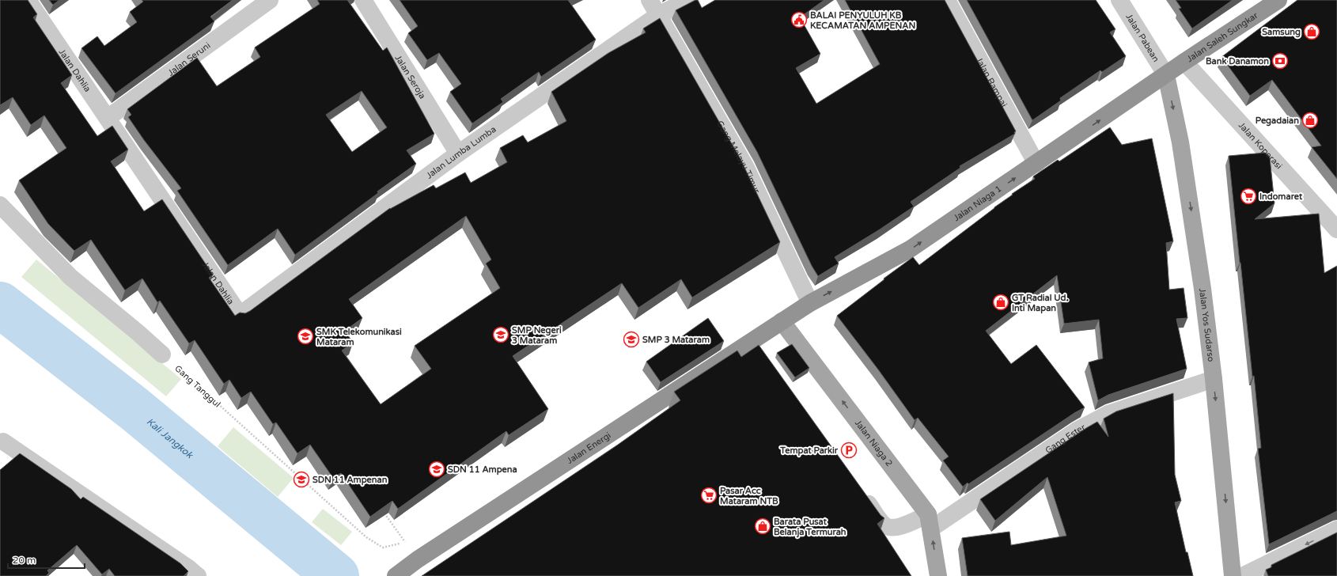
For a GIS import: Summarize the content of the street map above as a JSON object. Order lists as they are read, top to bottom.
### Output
{
  "streets": {
    "highway": ["Jalan Saleh Sungkar", "Jalan Niaga 1", "Jalan Energi"],
    "main road": ["Jalan Yos Sudarso", "Jalan Niaga 2"],
    "street": [
      "Jalan Pabean",
      "Jalan Seruni",
      "Jalan Dahlia",
      "Jalan Seroja",
      "Jalan Rampai",
      "Jalan Koperasi",
      "Jalan Lumba Lumba",
      "Gang Melayu Timur",
      "Gang Ester"
    ],
    "path": ["Gang Tanggul"]
  },
  "crossings": [
    ["Jalan Pabean", "Jalan Saleh Sungkar"],
    ["Jalan Pabean", "Jalan Niaga 1"],
    ["Jalan Pabean", "Jalan Yos Sudarso"],
    ["Jalan Saleh Sungkar", "Jalan Koperasi"],
    ["Jalan Saleh Sungkar", "Jalan Niaga 1"],
    ["Jalan Saleh Sungkar", "Jalan Yos Sudarso"],
    ["Jalan Seruni", "Jalan Dahlia"],
    ["Jalan Dahlia", "Jalan Lumba Lumba"],
    ["Jalan Seroja", "Jalan Lumba Lumba"],
    ["Jalan Rampai", "Jalan Niaga 1"],
    ["Jalan Lumba Lumba", "Gang Melayu Timur"],
    ["Gang Melayu Timur", "Jalan Niaga 1"],
    ["Jalan Niaga 1", "Jalan Yos Sudarso"],
    ["Jalan Niaga 1", "Jalan Niaga 2"],
    ["Jalan Niaga 1", "Jalan Energi"],
    ["Jalan Yos Sudarso", "Gang Ester"],
    ["Gang Ester", "Jalan Niaga 2"],
    ["Jalan Niaga 2", "Jalan Energi"]
  ],
  "one_way": ["Jalan Niaga 1", "Jalan Yos Sudarso", "Jalan Niaga 2"],
  "water": ["Kali Jangkok"],
  "places": {
    "public building": ["BALAI PENYULUH KB KECAMATAN AMPENAN"],
    "shop": [
      "Samsung",
      "Pegadaian",
      "GT Radial Ud. Inti Mapan",
      "Barata Pusat Belanja Termurah"
    ],
    "bank": ["Bank Danamon"],
    "supermarket": ["Indomaret", "Pasar Acc Mataram NTB"],
    "school or university": [
      "SMP Negeri 3 Mataram",
      "SMK Telekomunikasi Mataram",
      "SMP 3 Mataram",
      "SDN 11 Ampena",
      "SDN 11 Ampenan"
    ],
    "parking": ["Tempat Parkir"]
  },
  "scale_bar": "20 m"
}
